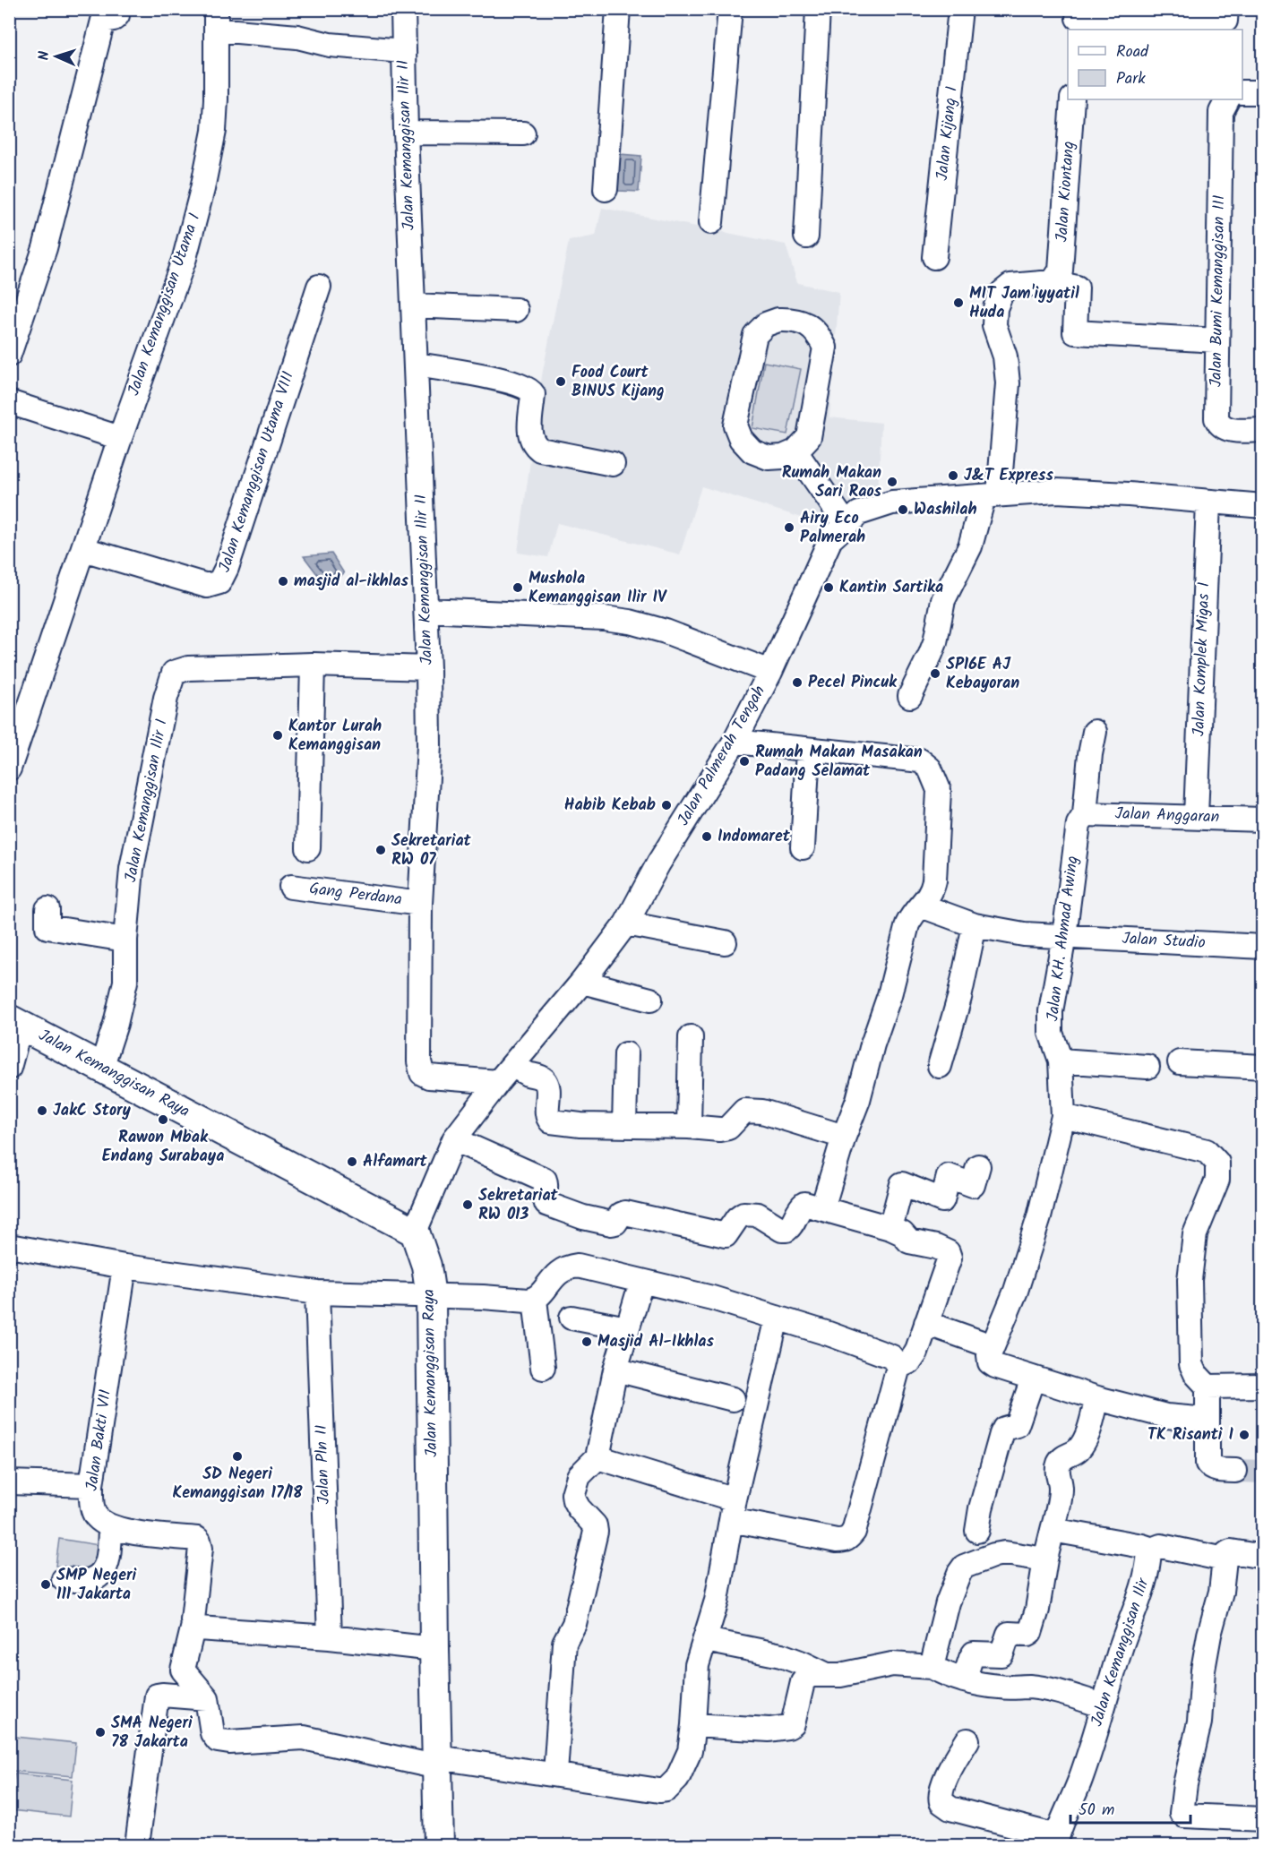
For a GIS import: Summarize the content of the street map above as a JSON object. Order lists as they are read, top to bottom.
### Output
{
  "streets": {
    "main road": ["Jalan Kemanggisan Raya"],
    "street": [
      "Jalan Kijang I",
      "Jalan Kemanggisan Ilir II",
      "Jalan Kiontang",
      "Jalan Bumi Kemanggisan III",
      "Jalan Kemanggisan Utama I",
      "Jalan Kemanggisan Utama VIII",
      "Jalan Komplek Migas I",
      "Jalan Palmerah Tengah",
      "Jalan Kemanggisan Ilir I",
      "Jalan Anggaran",
      "Gang Perdana",
      "Jalan KH. Ahmad Awing",
      "Jalan Studio",
      "Jalan Bakti VII",
      "Jalan Pln II",
      "Jalan Kemanggisan Ilir"
    ]
  },
  "crossings": [
    ["Jalan Kemanggisan Ilir II", "Jalan Palmerah Tengah"],
    ["Jalan Kemanggisan Ilir II", "Gang Perdana"],
    ["Jalan Kemanggisan Utama I", "Jalan Kemanggisan Utama VIII"],
    ["Jalan Komplek Migas I", "Jalan Palmerah Tengah"],
    ["Jalan Komplek Migas I", "Jalan Anggaran"],
    ["Jalan Palmerah Tengah", "Jalan Kemanggisan Raya"],
    ["Jalan Kemanggisan Ilir I", "Jalan Kemanggisan Raya"],
    ["Jalan Anggaran", "Jalan KH. Ahmad Awing"],
    ["Jalan KH. Ahmad Awing", "Jalan Studio"]
  ],
  "places": [
    "MIT Jam'iyyatil Huda",
    "Food Court BINUS Kijang",
    "J&T Express",
    "Rumah Makan Sari Raos",
    "Washilah",
    "Airy Eco Palmerah",
    "masjid al-ikhlas",
    "Mushola Kemanggisan Ilir IV",
    "Kantin Sartika",
    "SP16E AJ Kebayoran",
    "Pecel Pincuk",
    "Kantor Lurah Kemanggisan",
    "Rumah Makan Masakan Padang Selamat",
    "Habib Kebab",
    "Indomaret",
    "Sekretariat RW 07",
    "JakC Story",
    "Rawon Mbak Endang Surabaya",
    "Alfamart",
    "Sekretariat RW 013",
    "Masjid Al-Ikhlas",
    "TK Risanti I",
    "SD Negeri Kemanggisan 17/18",
    "SMP Negeri 111 Jakarta",
    "SMA Negeri 78 Jakarta"
  ],
  "legend": ["Road", "Park"],
  "scale_bar": "50 m",
  "north": "left"
}
